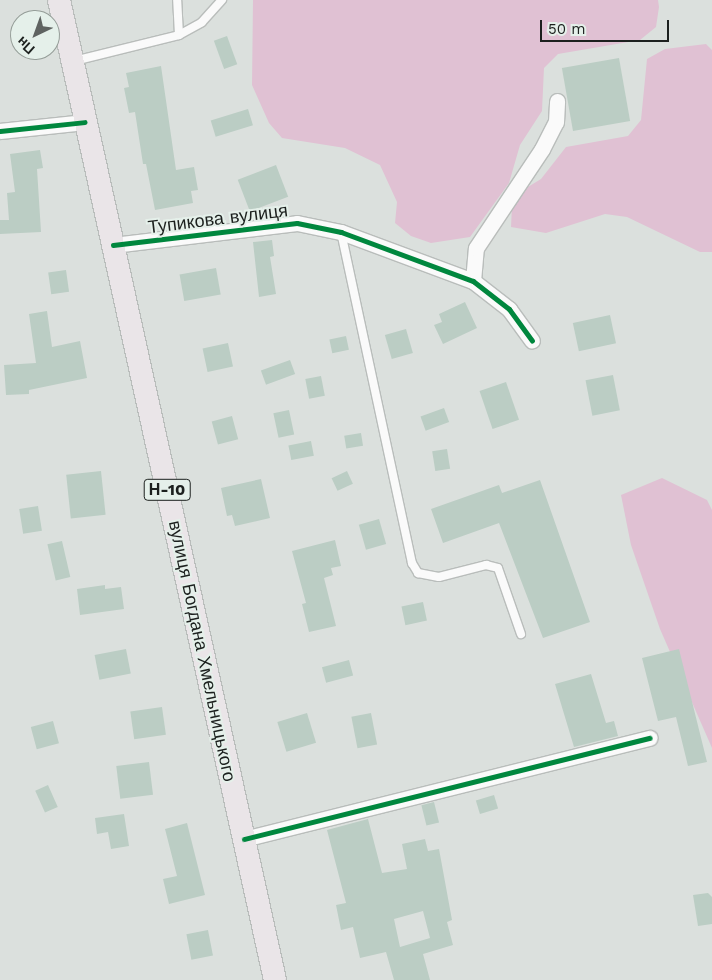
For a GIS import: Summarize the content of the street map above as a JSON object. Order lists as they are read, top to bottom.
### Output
{
  "streets": {
    "main road": ["Н-10", "вулиця Богдана Хмельницького"],
    "street": ["Тупикова вулиця"]
  },
  "crossings": [
    ["Тупикова вулиця", "вулиця Богдана Хмельницького"]
  ],
  "scale_bar": "50 m",
  "north": "bottom left"
}
